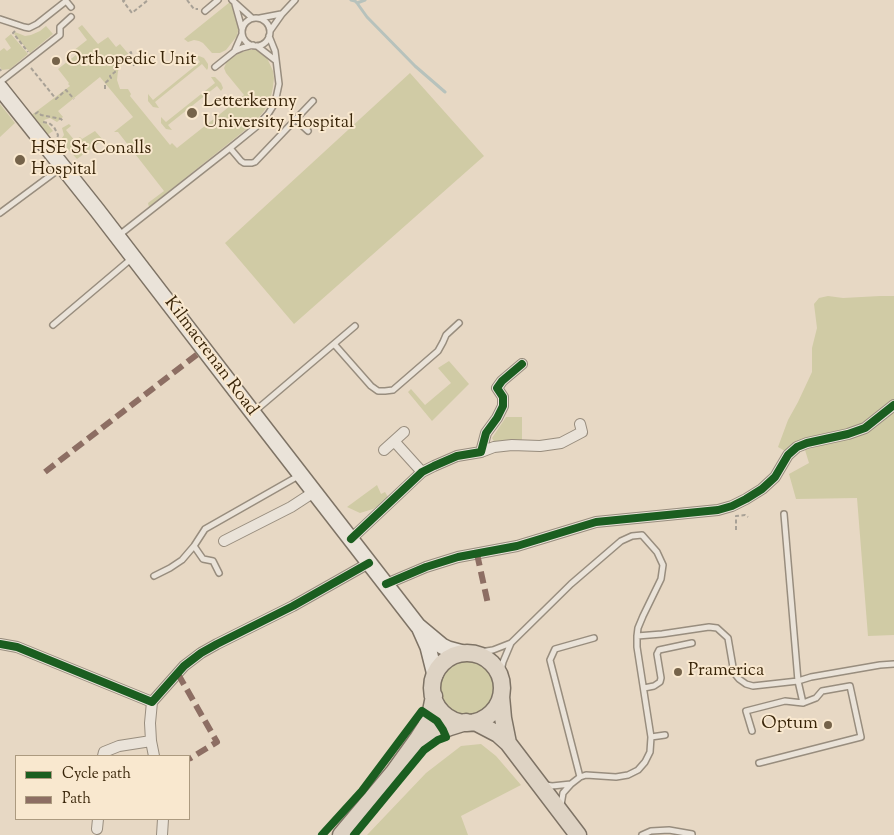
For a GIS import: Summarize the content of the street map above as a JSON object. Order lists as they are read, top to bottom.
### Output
{
  "streets": {
    "main road": ["Kilmacrenan Road"]
  },
  "places": [
    "Orthopedic Unit",
    "Letterkenny University Hospital",
    "HSE St Conalls Hospital",
    "Pramerica",
    "Optum"
  ],
  "legend": ["Cycle path", "Path"]
}
